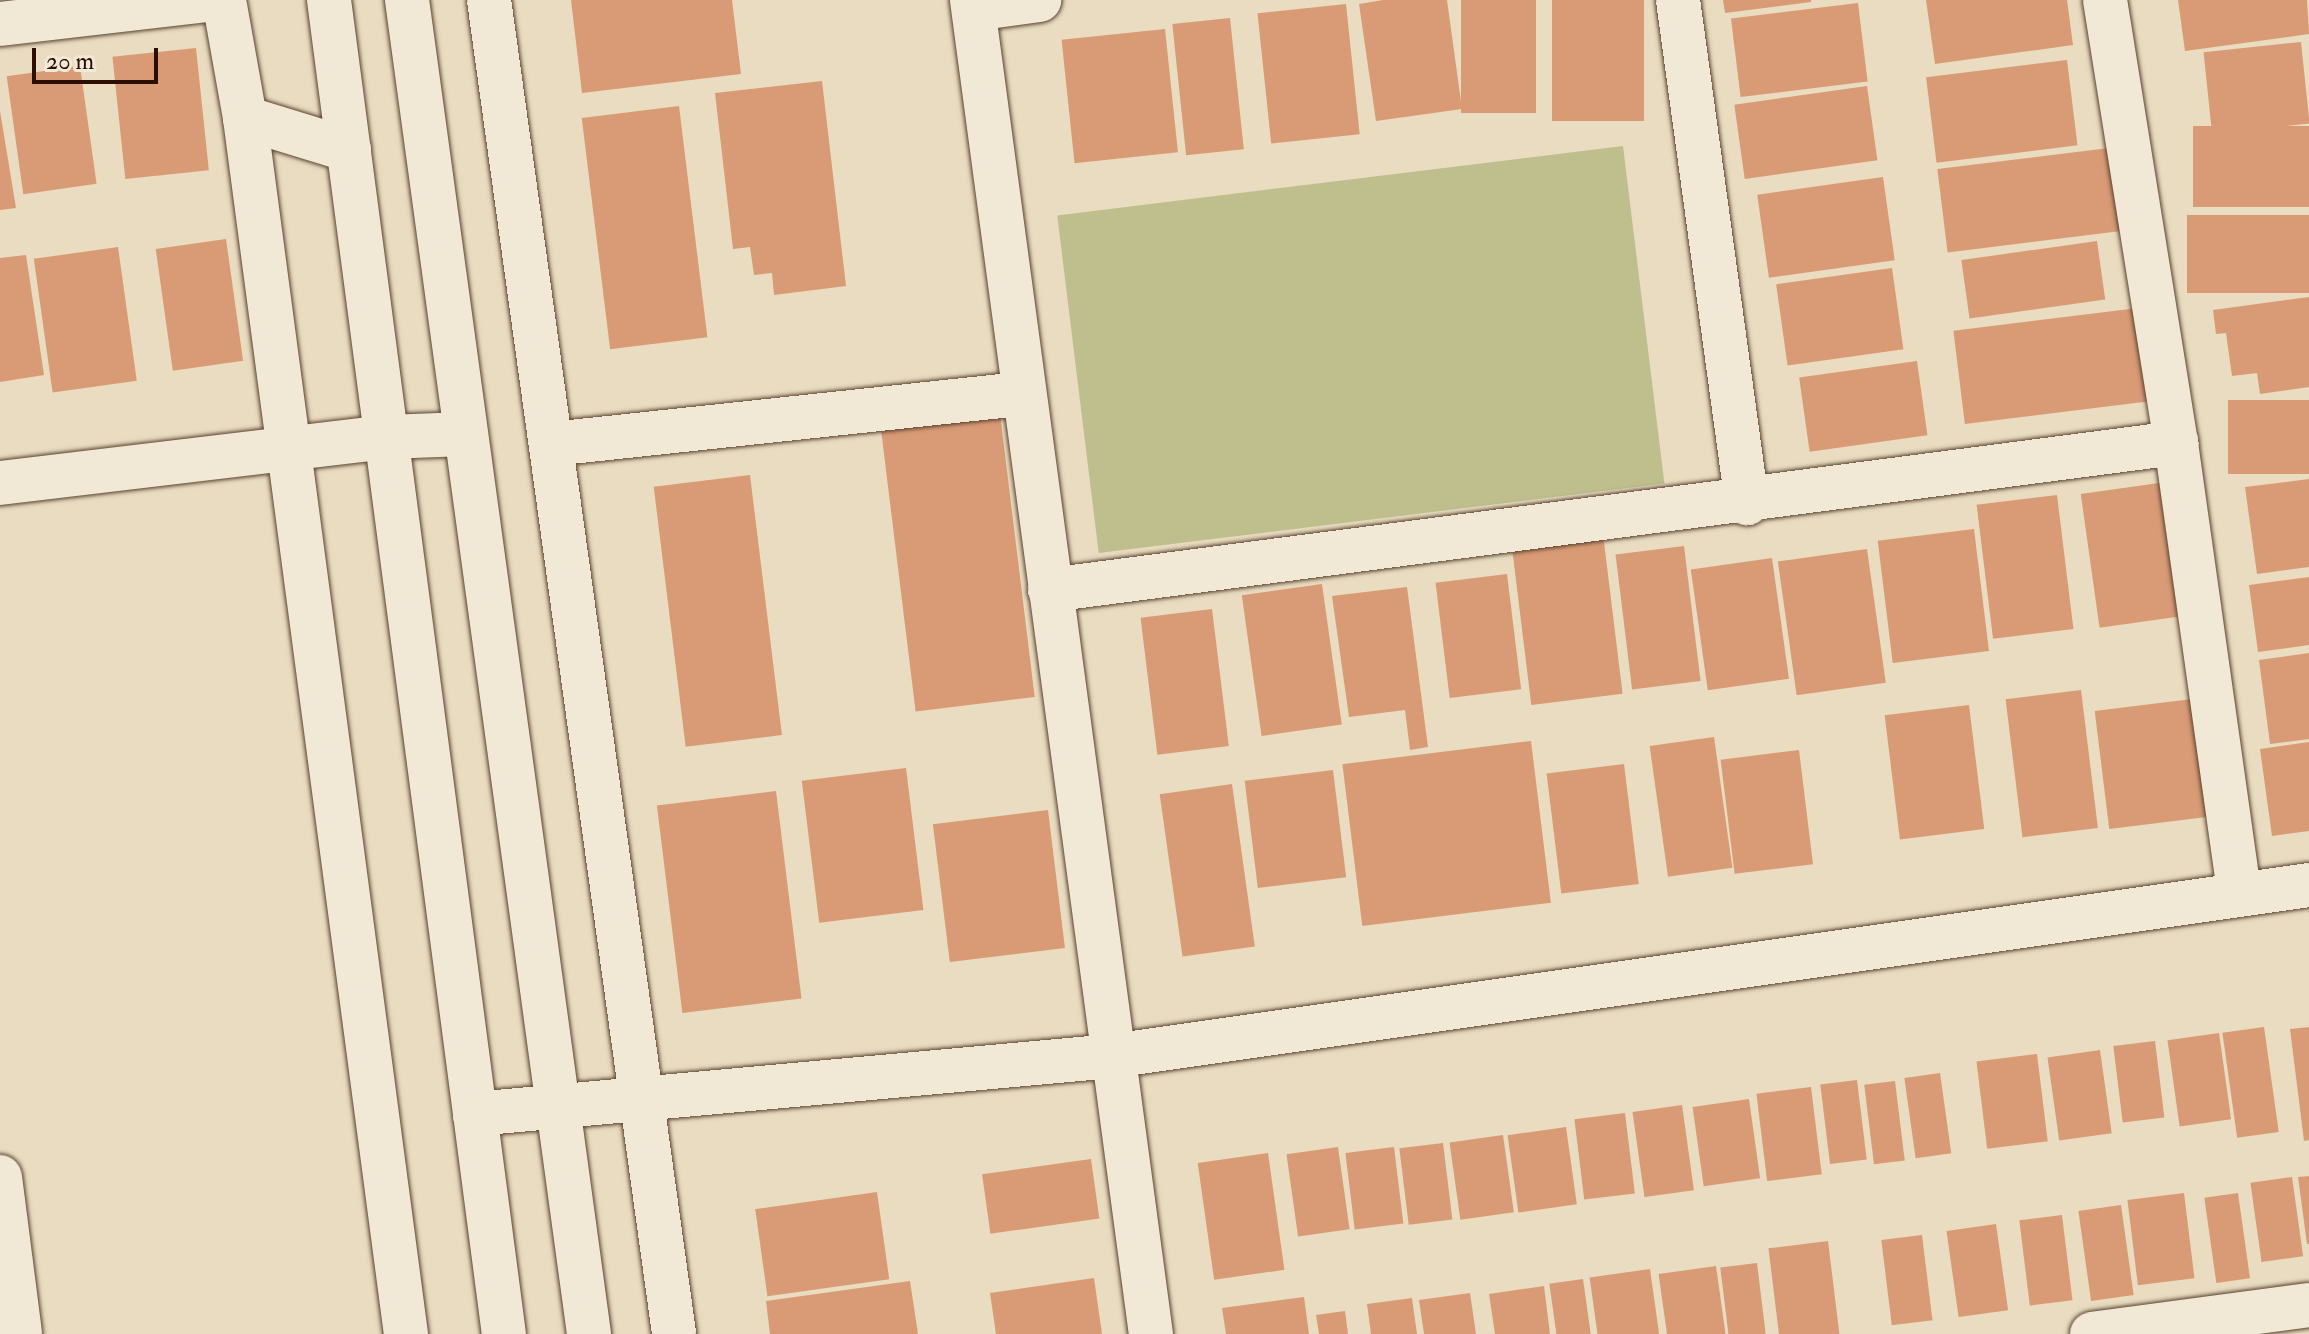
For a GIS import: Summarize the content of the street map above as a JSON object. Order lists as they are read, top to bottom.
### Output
{
  "scale_bar": "20 m"
}
